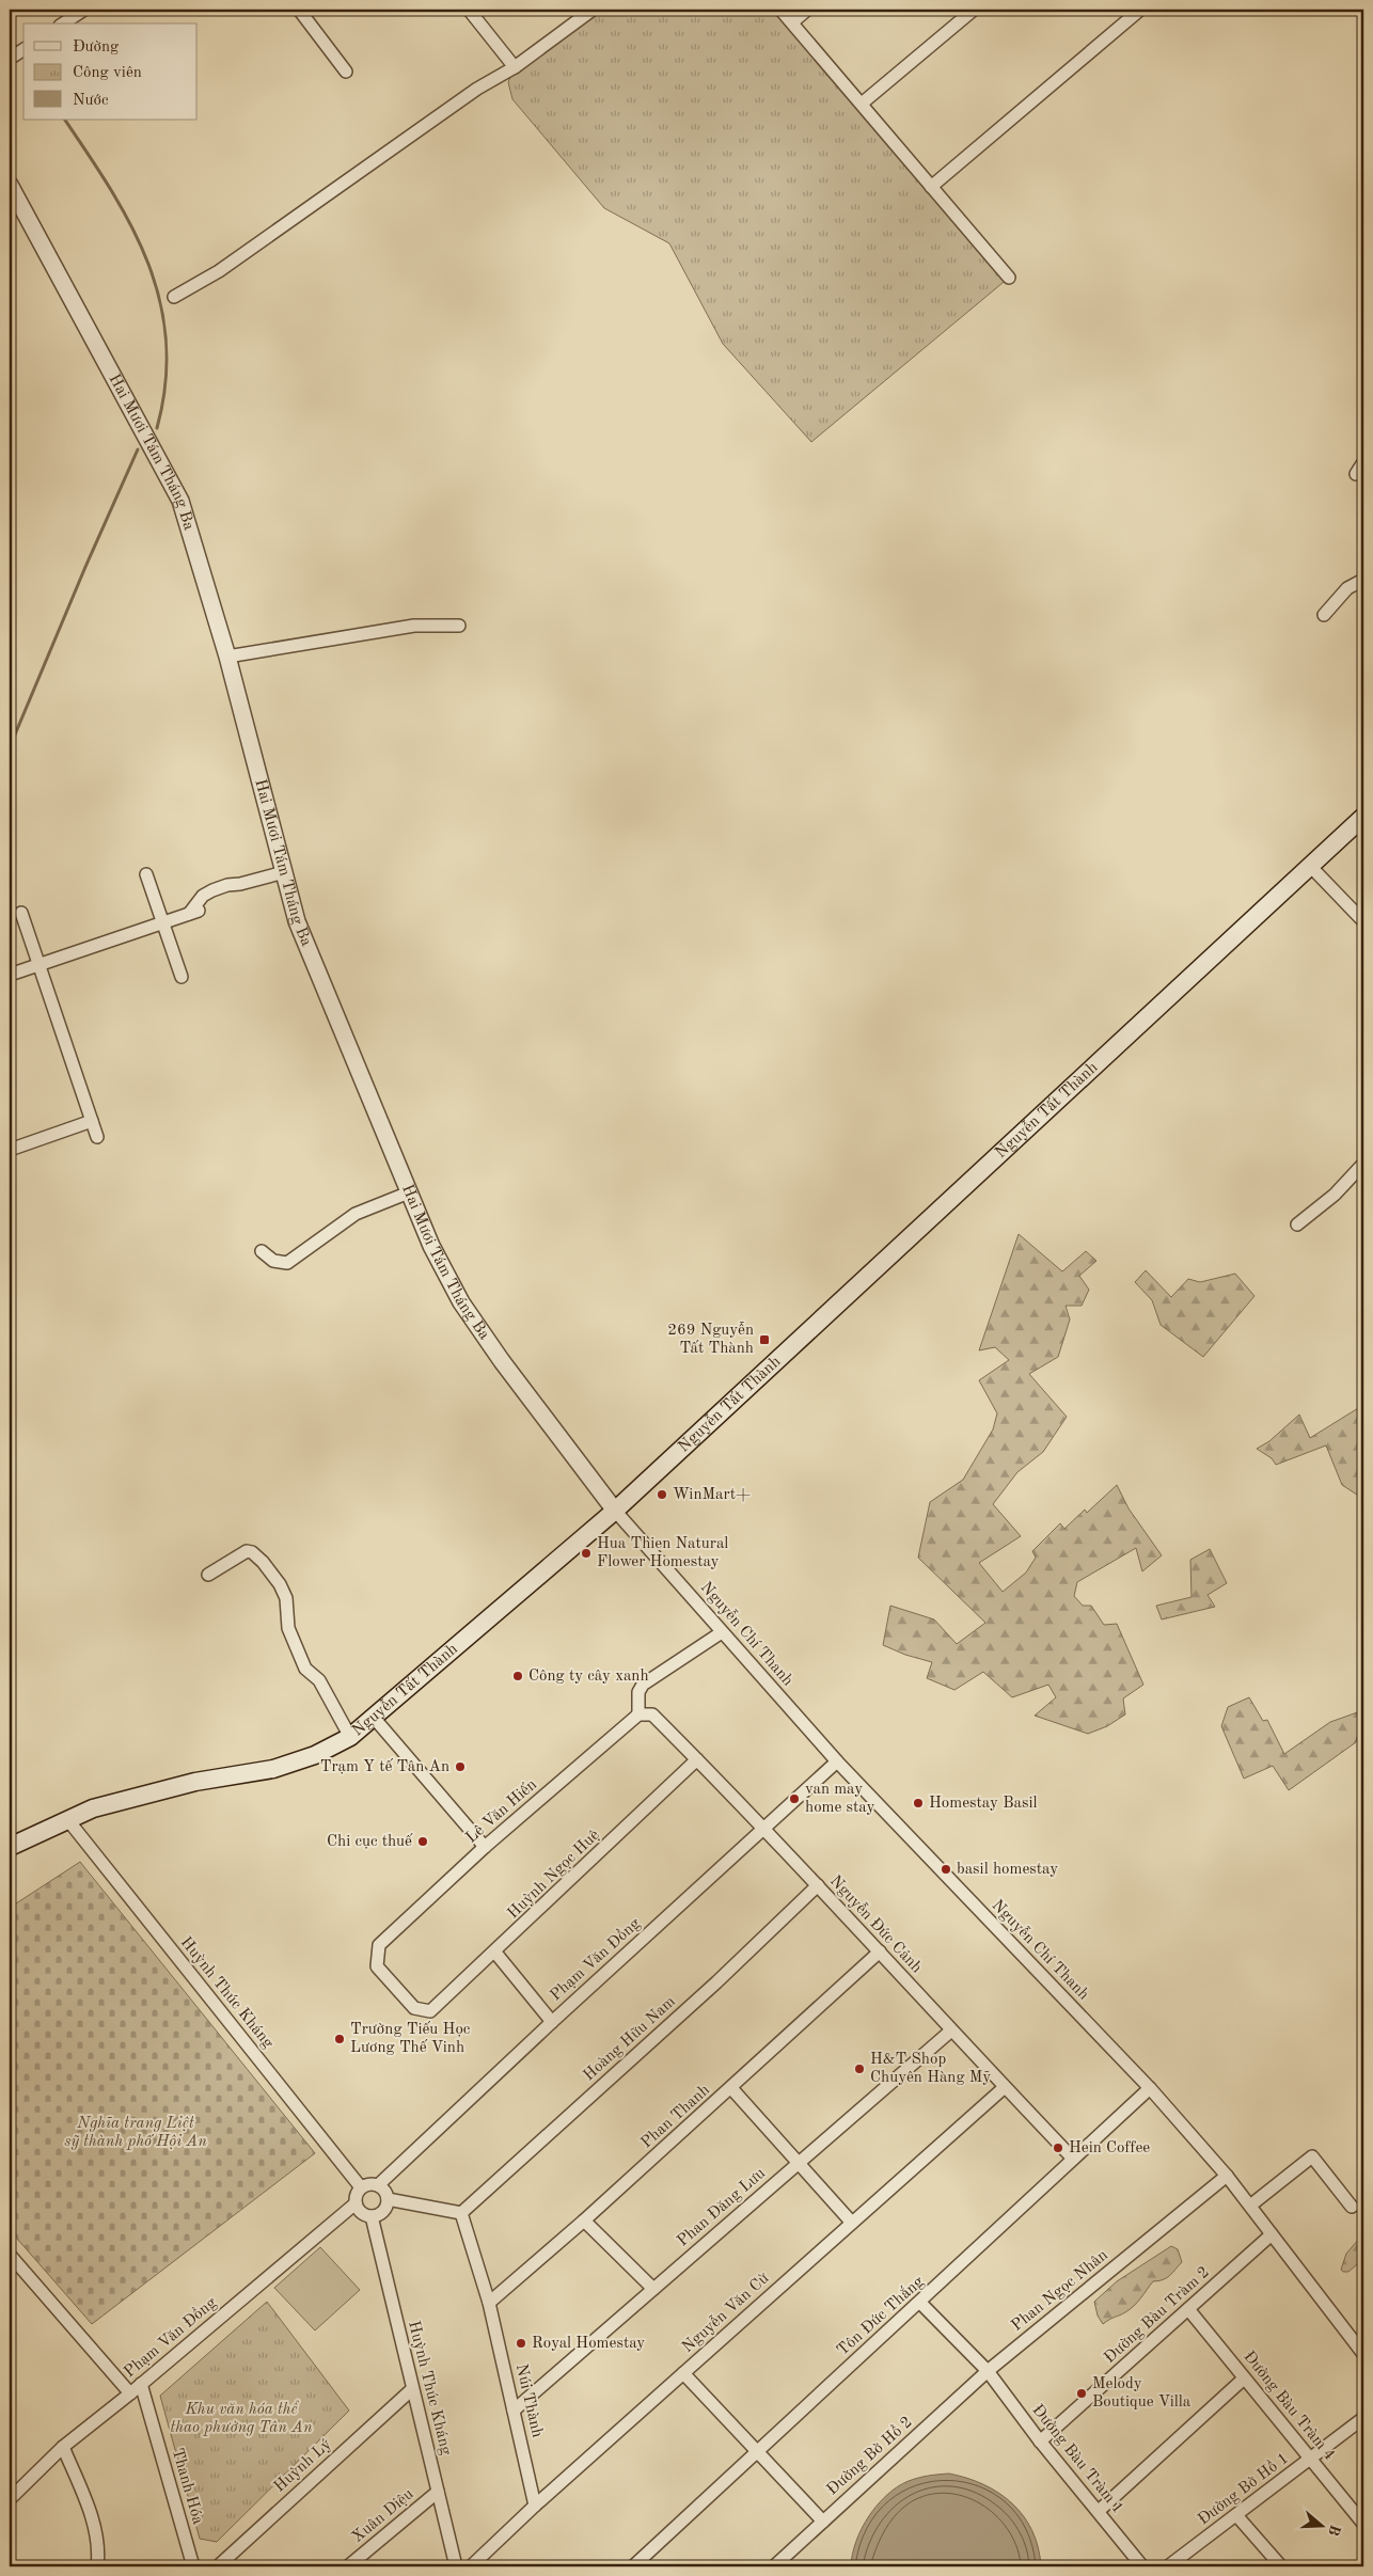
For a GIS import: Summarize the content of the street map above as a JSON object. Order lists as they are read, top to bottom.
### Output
{
  "streets": {
    "main road": ["Nguyễn Tất Thành"],
    "street": [
      "Hai Mươi Tám Tháng Ba",
      "Nguyễn Chí Thanh",
      "Lê Văn Hiến",
      "Huỳnh Ngọc Huệ",
      "Nguyễn Đức Cảnh",
      "Phạm Văn Đồng",
      "Huỳnh Thúc Kháng",
      "Hoàng Hữu Nam",
      "Phan Thanh",
      "Phan Đăng Lưu",
      "Phan Ngọc Nhân",
      "Nguyễn Văn Cừ",
      "Đường Bàu Tràm 2",
      "Tôn Đức Thắng",
      "Núi Thành",
      "Đường Bàu Tràm 4",
      "Đường Bờ Hồ 2",
      "Đường Bàu Tràm 1",
      "Huỳnh Lý",
      "Thanh Hóa",
      "Đường Bờ Hồ 1",
      "Xuân Diệu"
    ]
  },
  "crossings": [
    ["Hai Mươi Tám Tháng Ba", "Nguyễn Tất Thành"],
    ["Hai Mươi Tám Tháng Ba", "Nguyễn Chí Thanh"],
    ["Nguyễn Tất Thành", "Nguyễn Chí Thanh"],
    ["Nguyễn Tất Thành", "Huỳnh Thúc Kháng"],
    ["Nguyễn Chí Thanh", "Phạm Văn Đồng"],
    ["Nguyễn Chí Thanh", "Phan Ngọc Nhân"],
    ["Nguyễn Chí Thanh", "Đường Bàu Tràm 2"],
    ["Nguyễn Chí Thanh", "Tôn Đức Thắng"],
    ["Lê Văn Hiến", "Huỳnh Ngọc Huệ"],
    ["Lê Văn Hiến", "Nguyễn Đức Cảnh"],
    ["Huỳnh Ngọc Huệ", "Nguyễn Đức Cảnh"],
    ["Nguyễn Đức Cảnh", "Phạm Văn Đồng"],
    ["Nguyễn Đức Cảnh", "Hoàng Hữu Nam"],
    ["Nguyễn Đức Cảnh", "Phan Thanh"],
    ["Nguyễn Đức Cảnh", "Phan Đăng Lưu"],
    ["Nguyễn Đức Cảnh", "Nguyễn Văn Cừ"],
    ["Nguyễn Đức Cảnh", "Tôn Đức Thắng"],
    ["Phạm Văn Đồng", "Huỳnh Thúc Kháng"],
    ["Phạm Văn Đồng", "Thanh Hóa"],
    ["Huỳnh Thúc Kháng", "Huỳnh Lý"],
    ["Huỳnh Thúc Kháng", "Xuân Diệu"],
    ["Hoàng Hữu Nam", "Núi Thành"],
    ["Phan Thanh", "Núi Thành"],
    ["Phan Đăng Lưu", "Núi Thành"],
    ["Phan Ngọc Nhân", "Đường Bờ Hồ 2"],
    ["Phan Ngọc Nhân", "Đường Bàu Tràm 1"],
    ["Nguyễn Văn Cừ", "Núi Thành"],
    ["Đường Bàu Tràm 2", "Đường Bàu Tràm 4"],
    ["Đường Bàu Tràm 2", "Đường Bàu Tràm 1"],
    ["Đường Bàu Tràm 4", "Đường Bờ Hồ 1"],
    ["Đường Bờ Hồ 2", "Đường Bàu Tràm 1"]
  ],
  "parks": ["Nghĩa trang Liệt sỹ thành phố Hội An", "Khu văn hóa thể thao phường Tân An"],
  "places": {
    "transit": ["269 Nguyễn Tất Thành"],
    "other": [
      "WinMart+",
      "Hua Thien Natural Flower Homestay",
      "Công ty cây xanh",
      "Trạm Y tế Tân An",
      "van may home stay",
      "Homestay Basil",
      "Chi cục thuế",
      "basil homestay",
      "Trường Tiếu Học Lương Thế Vinh",
      "H&T Shop Chuyên Hàng Mỹ",
      "Hein Coffee",
      "Royal Homestay",
      "Melody Boutique Villa"
    ]
  },
  "legend": ["Đường", "Công viên", "Nước"],
  "north": "right"
}
